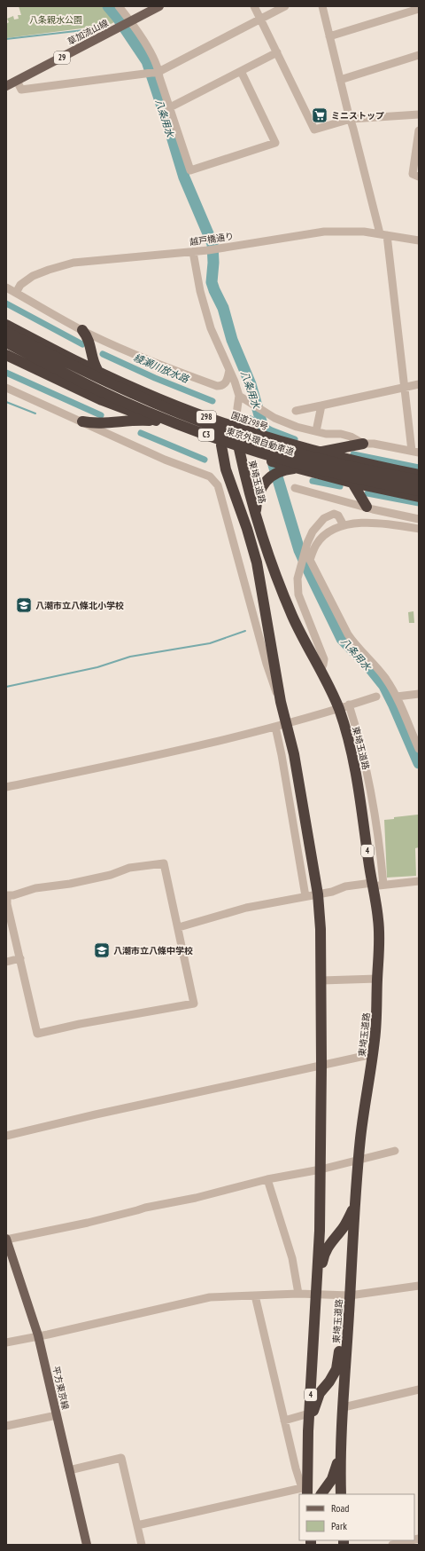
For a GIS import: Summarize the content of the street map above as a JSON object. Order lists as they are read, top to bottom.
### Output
{
  "streets": {
    "highway": [
      "298",
      "国道298号",
      "C3",
      "東京外環自動車道",
      "東埼玉道路",
      "4"
    ],
    "main road": ["草加流山線", "29", "平方東京線"],
    "street": ["越戸橋通り"]
  },
  "crossings": [
    ["298", "東埼玉道路"],
    ["298", "4"],
    ["国道298号", "東埼玉道路"],
    ["東埼玉道路", "4"]
  ],
  "water": ["八条用水", "綾瀬川放水路"],
  "parks": ["八条親水公園"],
  "places": {
    "supermarket": ["ミニストップ"],
    "school or university": ["八潮市立八條北小学校", "八潮市立八條中学校"]
  },
  "legend": ["Road", "Park"]
}
